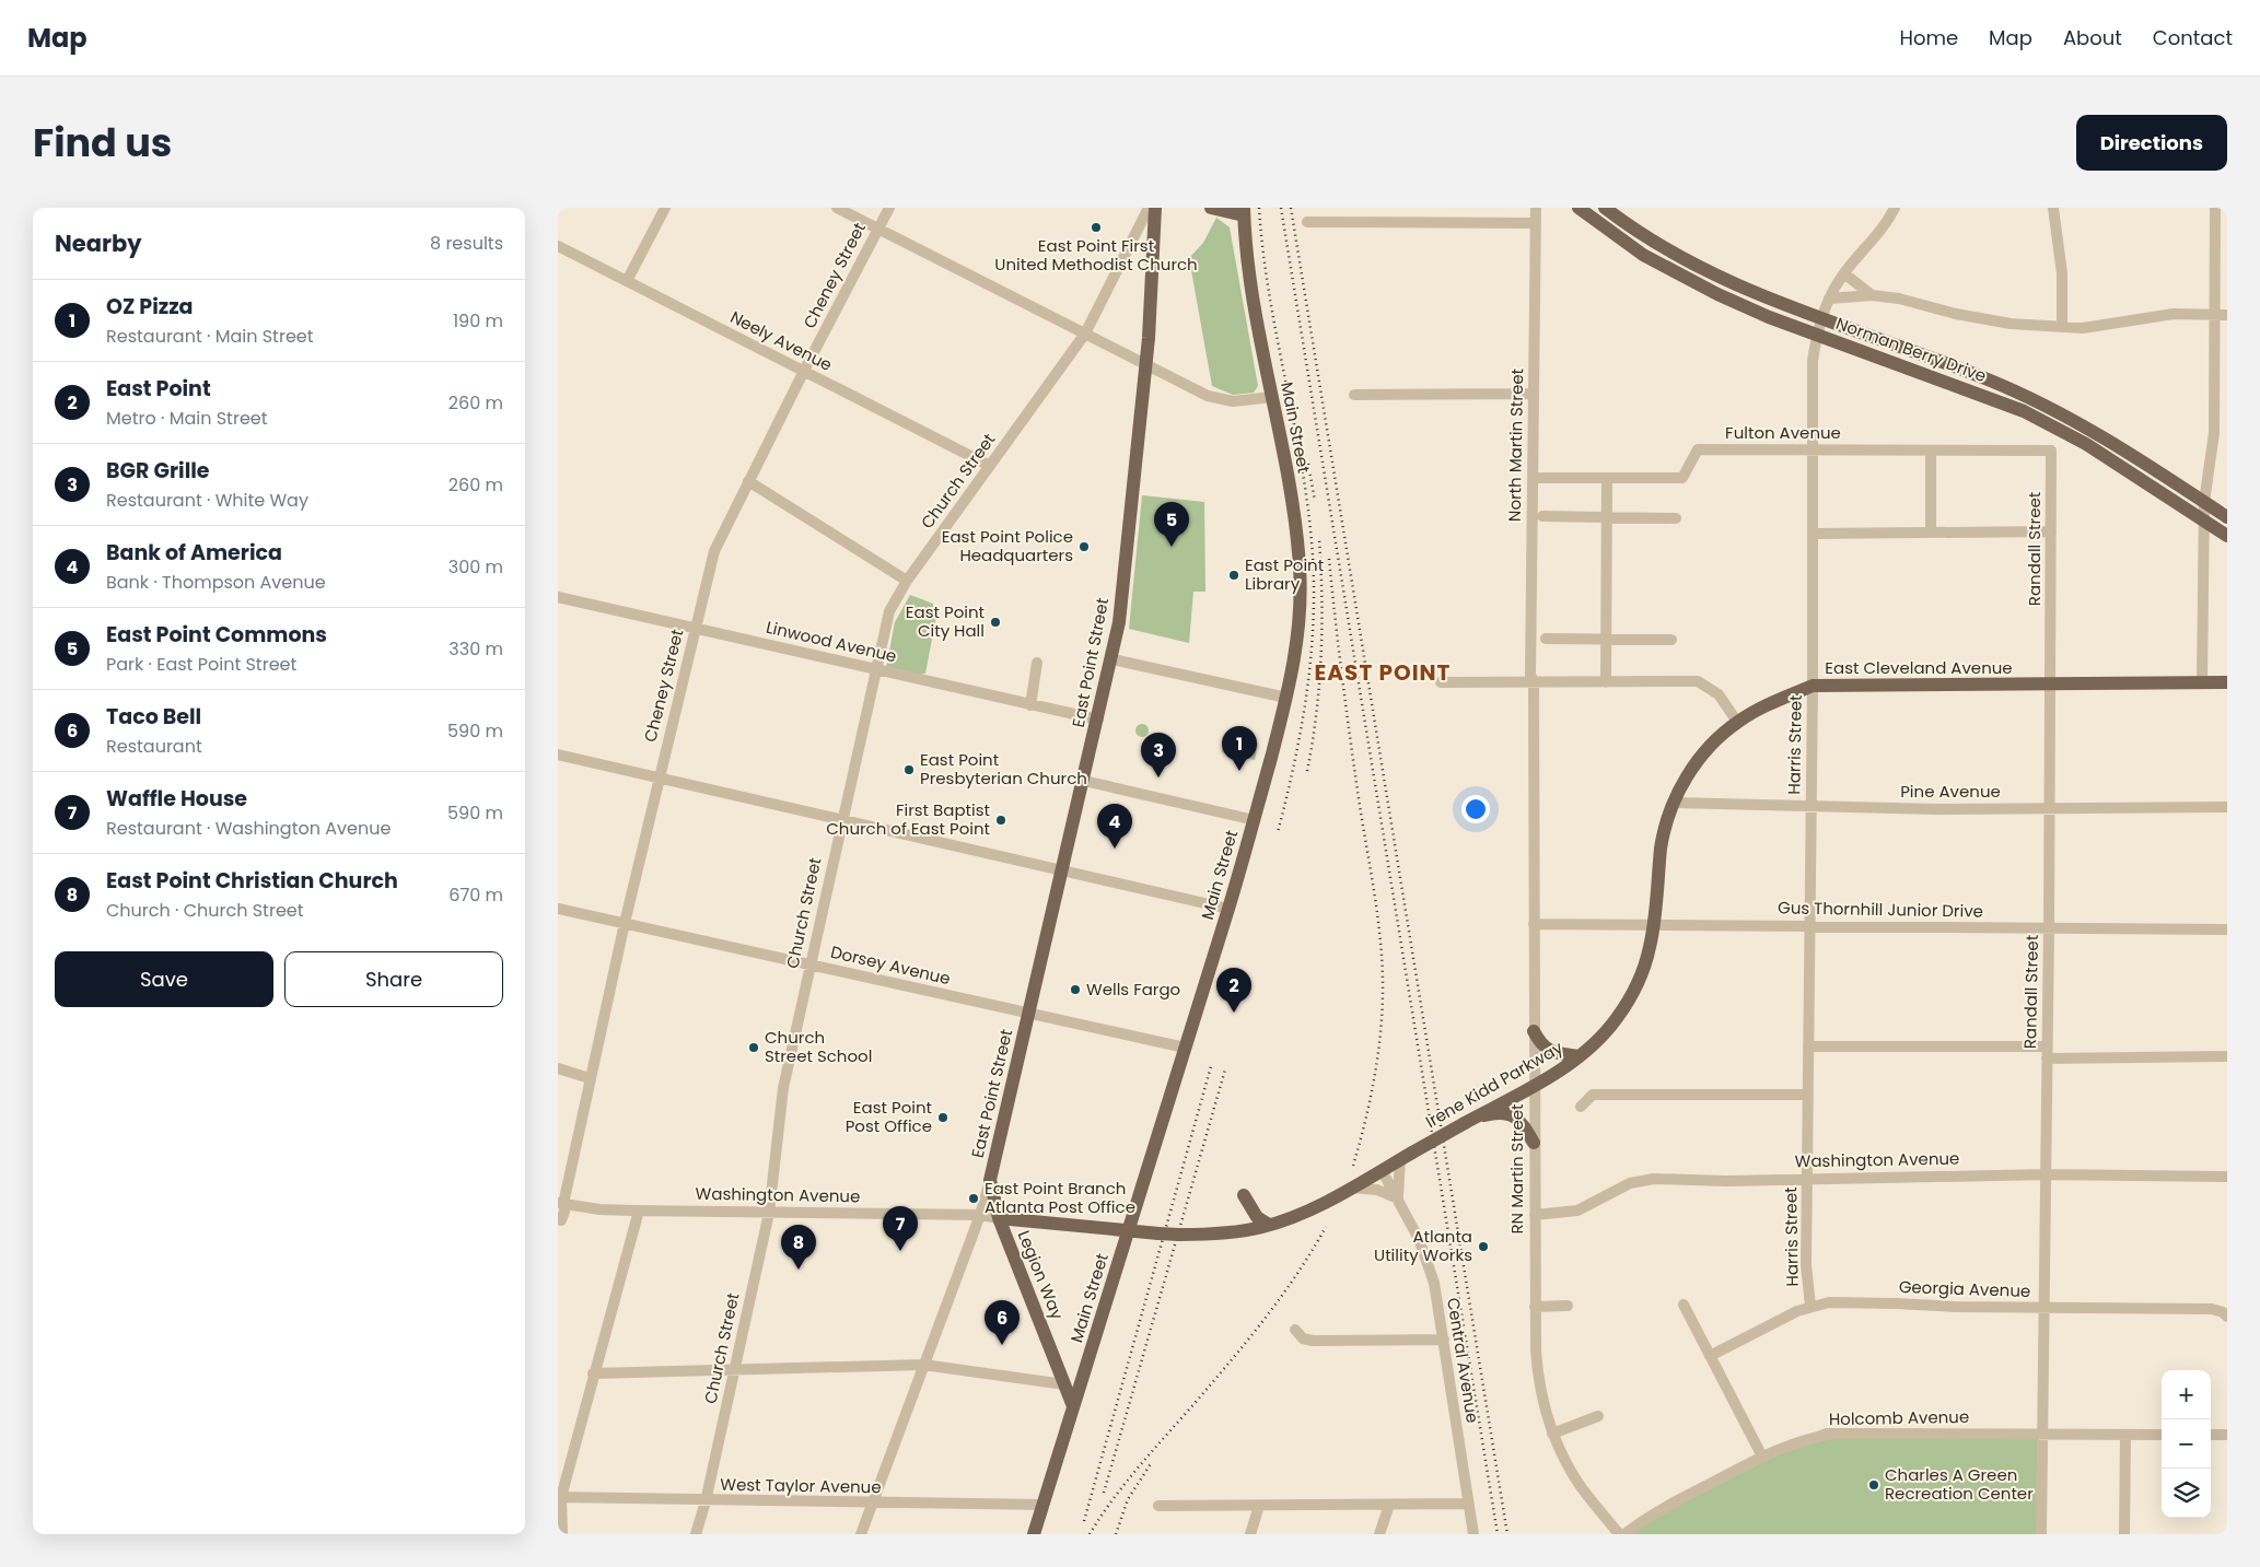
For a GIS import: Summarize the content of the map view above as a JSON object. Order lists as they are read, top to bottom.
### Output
{
  "streets": {
    "main road": [
      "Norman Berry Drive",
      "Main Street",
      "East Point Street",
      "East Cleveland Avenue",
      "Irene Kidd Parkway",
      "Washington Avenue",
      "Legion Way"
    ],
    "street": [
      "Cheney Street",
      "Neely Avenue",
      "Fulton Avenue",
      "North Martin Street",
      "Church Street",
      "Randall Street",
      "Linwood Avenue",
      "Harris Street",
      "Pine Avenue",
      "Gus Thornhill Junior Drive",
      "Dorsey Avenue",
      "RN Martin Street",
      "Georgia Avenue",
      "Central Avenue",
      "Holcomb Avenue",
      "West Taylor Avenue"
    ]
  },
  "crossings": [
    ["Cheney Street", "Neely Avenue"],
    ["Cheney Street", "Linwood Avenue"],
    ["Cheney Street", "Dorsey Avenue"],
    ["Cheney Street", "Washington Avenue"],
    ["Neely Avenue", "Church Street"],
    ["Norman Berry Drive", "Harris Street"],
    ["Main Street", "Dorsey Avenue"],
    ["Main Street", "Irene Kidd Parkway"],
    ["Main Street", "Washington Avenue"],
    ["Main Street", "Legion Way"],
    ["Main Street", "West Taylor Avenue"],
    ["Fulton Avenue", "North Martin Street"],
    ["Fulton Avenue", "Randall Street"],
    ["Fulton Avenue", "Harris Street"],
    ["North Martin Street", "RN Martin Street"],
    ["Church Street", "Linwood Avenue"],
    ["Church Street", "Dorsey Avenue"],
    ["Church Street", "Washington Avenue"],
    ["Church Street", "West Taylor Avenue"],
    ["Randall Street", "East Cleveland Avenue"],
    ["Randall Street", "Pine Avenue"],
    ["Randall Street", "Gus Thornhill Junior Drive"],
    ["Randall Street", "Washington Avenue"],
    ["Randall Street", "Georgia Avenue"],
    ["Randall Street", "Holcomb Avenue"],
    ["Linwood Avenue", "East Point Street"],
    ["East Point Street", "Dorsey Avenue"],
    ["East Point Street", "Washington Avenue"],
    ["East Point Street", "Legion Way"],
    ["East Point Street", "West Taylor Avenue"],
    ["East Cleveland Avenue", "Harris Street"],
    ["East Cleveland Avenue", "Irene Kidd Parkway"],
    ["Harris Street", "Pine Avenue"],
    ["Harris Street", "Gus Thornhill Junior Drive"],
    ["Harris Street", "Washington Avenue"],
    ["Harris Street", "Georgia Avenue"],
    ["Pine Avenue", "Irene Kidd Parkway"],
    ["Gus Thornhill Junior Drive", "Irene Kidd Parkway"],
    ["Gus Thornhill Junior Drive", "RN Martin Street"],
    ["Irene Kidd Parkway", "Washington Avenue"],
    ["Irene Kidd Parkway", "RN Martin Street"],
    ["Irene Kidd Parkway", "Central Avenue"],
    ["Washington Avenue", "RN Martin Street"],
    ["Washington Avenue", "Legion Way"]
  ],
  "districts": ["EAST POINT"],
  "places": [
    "East Point First United Methodist Church",
    "East Point Police Headquarters",
    "East Point Library",
    "East Point City Hall",
    "East Point Presbyterian Church",
    "First Baptist Church of East Point",
    "Wells Fargo",
    "Church Street School",
    "East Point Post Office",
    "East Point Branch Atlanta Post Office",
    "Atlanta Utility Works",
    "Charles A Green Recreation Center"
  ],
  "page": {
    "header": "Map",
    "nav": [
      "Home",
      "Map",
      "About",
      "Contact"
    ],
    "title": "Find us",
    "buttons": [
      "Directions",
      ["Save", "Share"]
    ],
    "heading": ["Nearby", "8 results"],
    "list": [
      {
        "mark": "1",
        "name": "OZ Pizza",
        "note": "Restaurant · Main Street",
        "value": "190 m"
      },
      {
        "mark": "2",
        "name": "East Point",
        "note": "Metro · Main Street",
        "value": "260 m"
      },
      {
        "mark": "3",
        "name": "BGR Grille",
        "note": "Restaurant · White Way",
        "value": "260 m"
      },
      {
        "mark": "4",
        "name": "Bank of America",
        "note": "Bank · Thompson Avenue",
        "value": "300 m"
      },
      {
        "mark": "5",
        "name": "East Point Commons",
        "note": "Park · East Point Street",
        "value": "330 m"
      },
      {
        "mark": "6",
        "name": "Taco Bell",
        "note": "Restaurant",
        "value": "590 m"
      },
      {
        "mark": "7",
        "name": "Waffle House",
        "note": "Restaurant · Washington Avenue",
        "value": "590 m"
      },
      {
        "mark": "8",
        "name": "East Point Christian Church",
        "note": "Church · Church Street",
        "value": "670 m"
      }
    ],
    "pins": [
      "5",
      "1",
      "3",
      "4",
      "2",
      "7",
      "8",
      "6"
    ],
    "map_buttons": ["+", "−"]
  }
}
